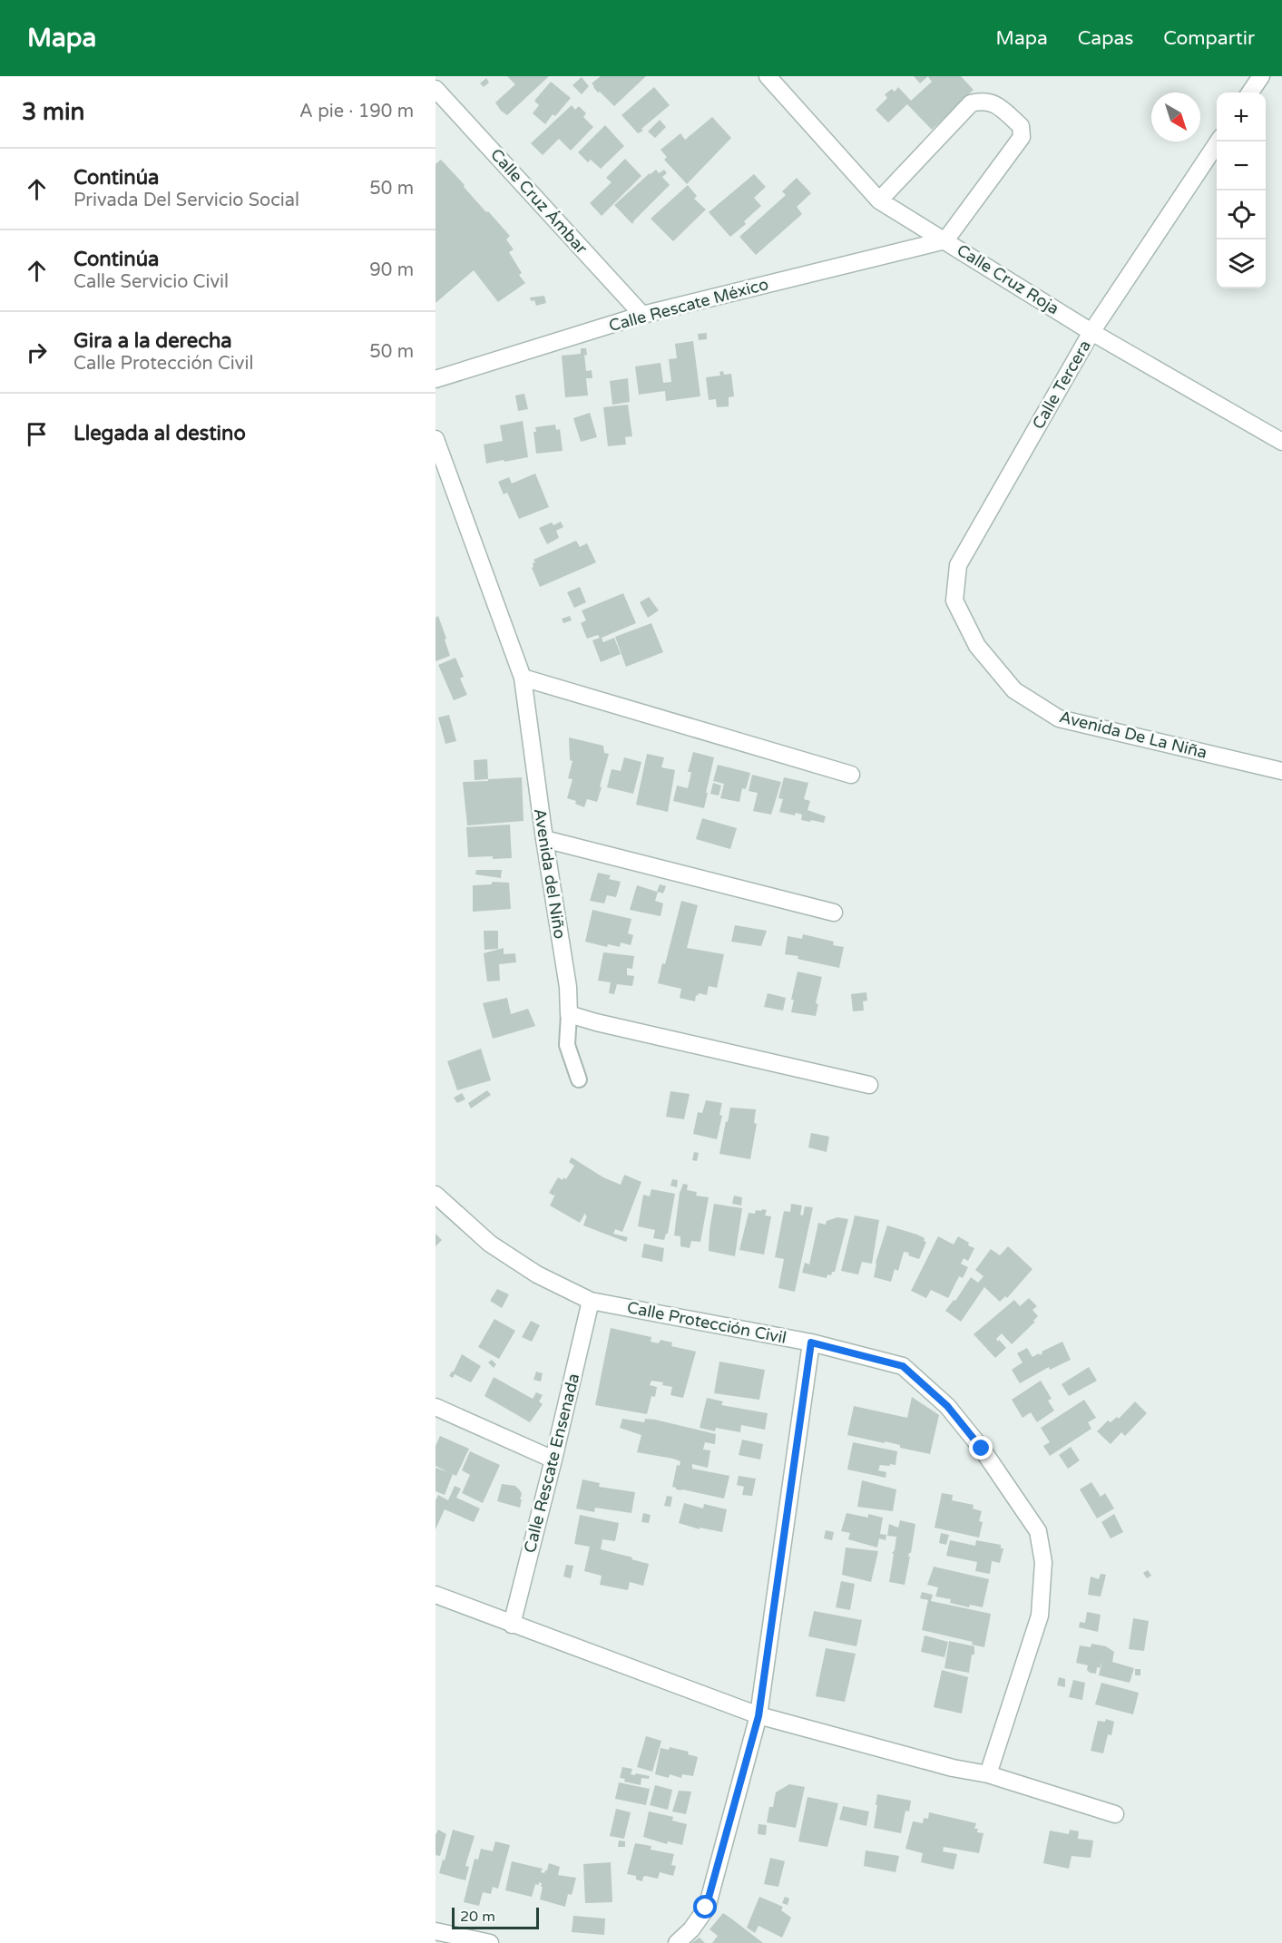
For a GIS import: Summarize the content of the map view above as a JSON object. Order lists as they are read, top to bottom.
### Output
{
  "streets": {
    "street": [
      "Calle Cruz Ámbar",
      "Calle Cruz Roja",
      "Calle Rescate México",
      "Calle Tercera",
      "Avenida De La Niña",
      "Avenida del Niño",
      "Calle Protección Civil",
      "Calle Rescate Ensenada"
    ]
  },
  "crossings": [
    ["Calle Cruz Ámbar", "Calle Rescate México"],
    ["Calle Cruz Roja", "Calle Rescate México"],
    ["Calle Cruz Roja", "Calle Tercera"],
    ["Calle Tercera", "Avenida De La Niña"],
    ["Calle Protección Civil", "Calle Rescate Ensenada"]
  ],
  "scale_bar": "20 m",
  "north": "bottom right",
  "page": {
    "header": "Mapa",
    "nav": ["Mapa", "Capas", "Compartir"],
    "heading": ["3 min", "A pie · 190 m"],
    "map_buttons": ["+", "−"],
    "list": [
      ["Continúa", "Privada Del Servicio Social", "50 m"],
      ["Continúa", "Calle Servicio Civil", "90 m"],
      ["Gira a la derecha", "Calle Protección Civil", "50 m"],
      "Llegada al destino"
    ],
    "scale": "20 m"
  }
}
